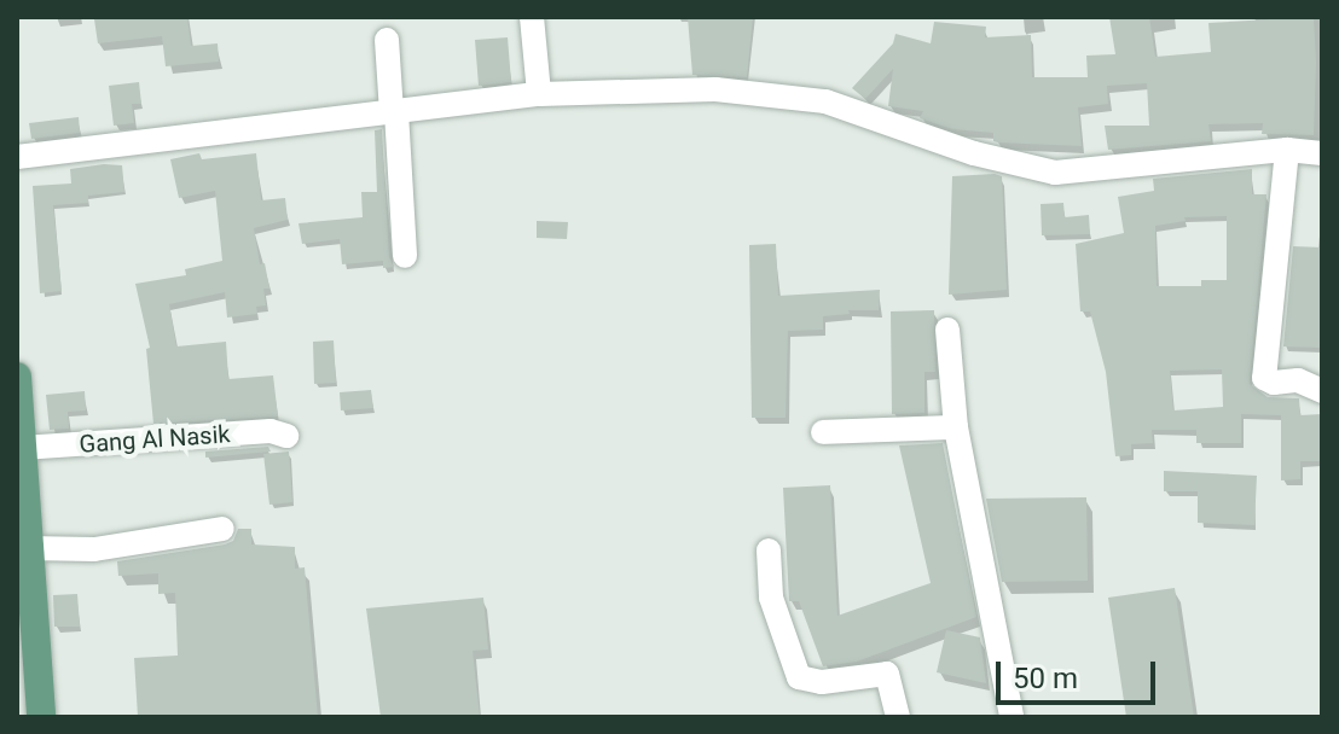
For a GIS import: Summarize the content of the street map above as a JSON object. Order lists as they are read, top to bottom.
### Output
{
  "streets": {
    "street": ["Gang Al Nasik"]
  },
  "scale_bar": "50 m"
}
